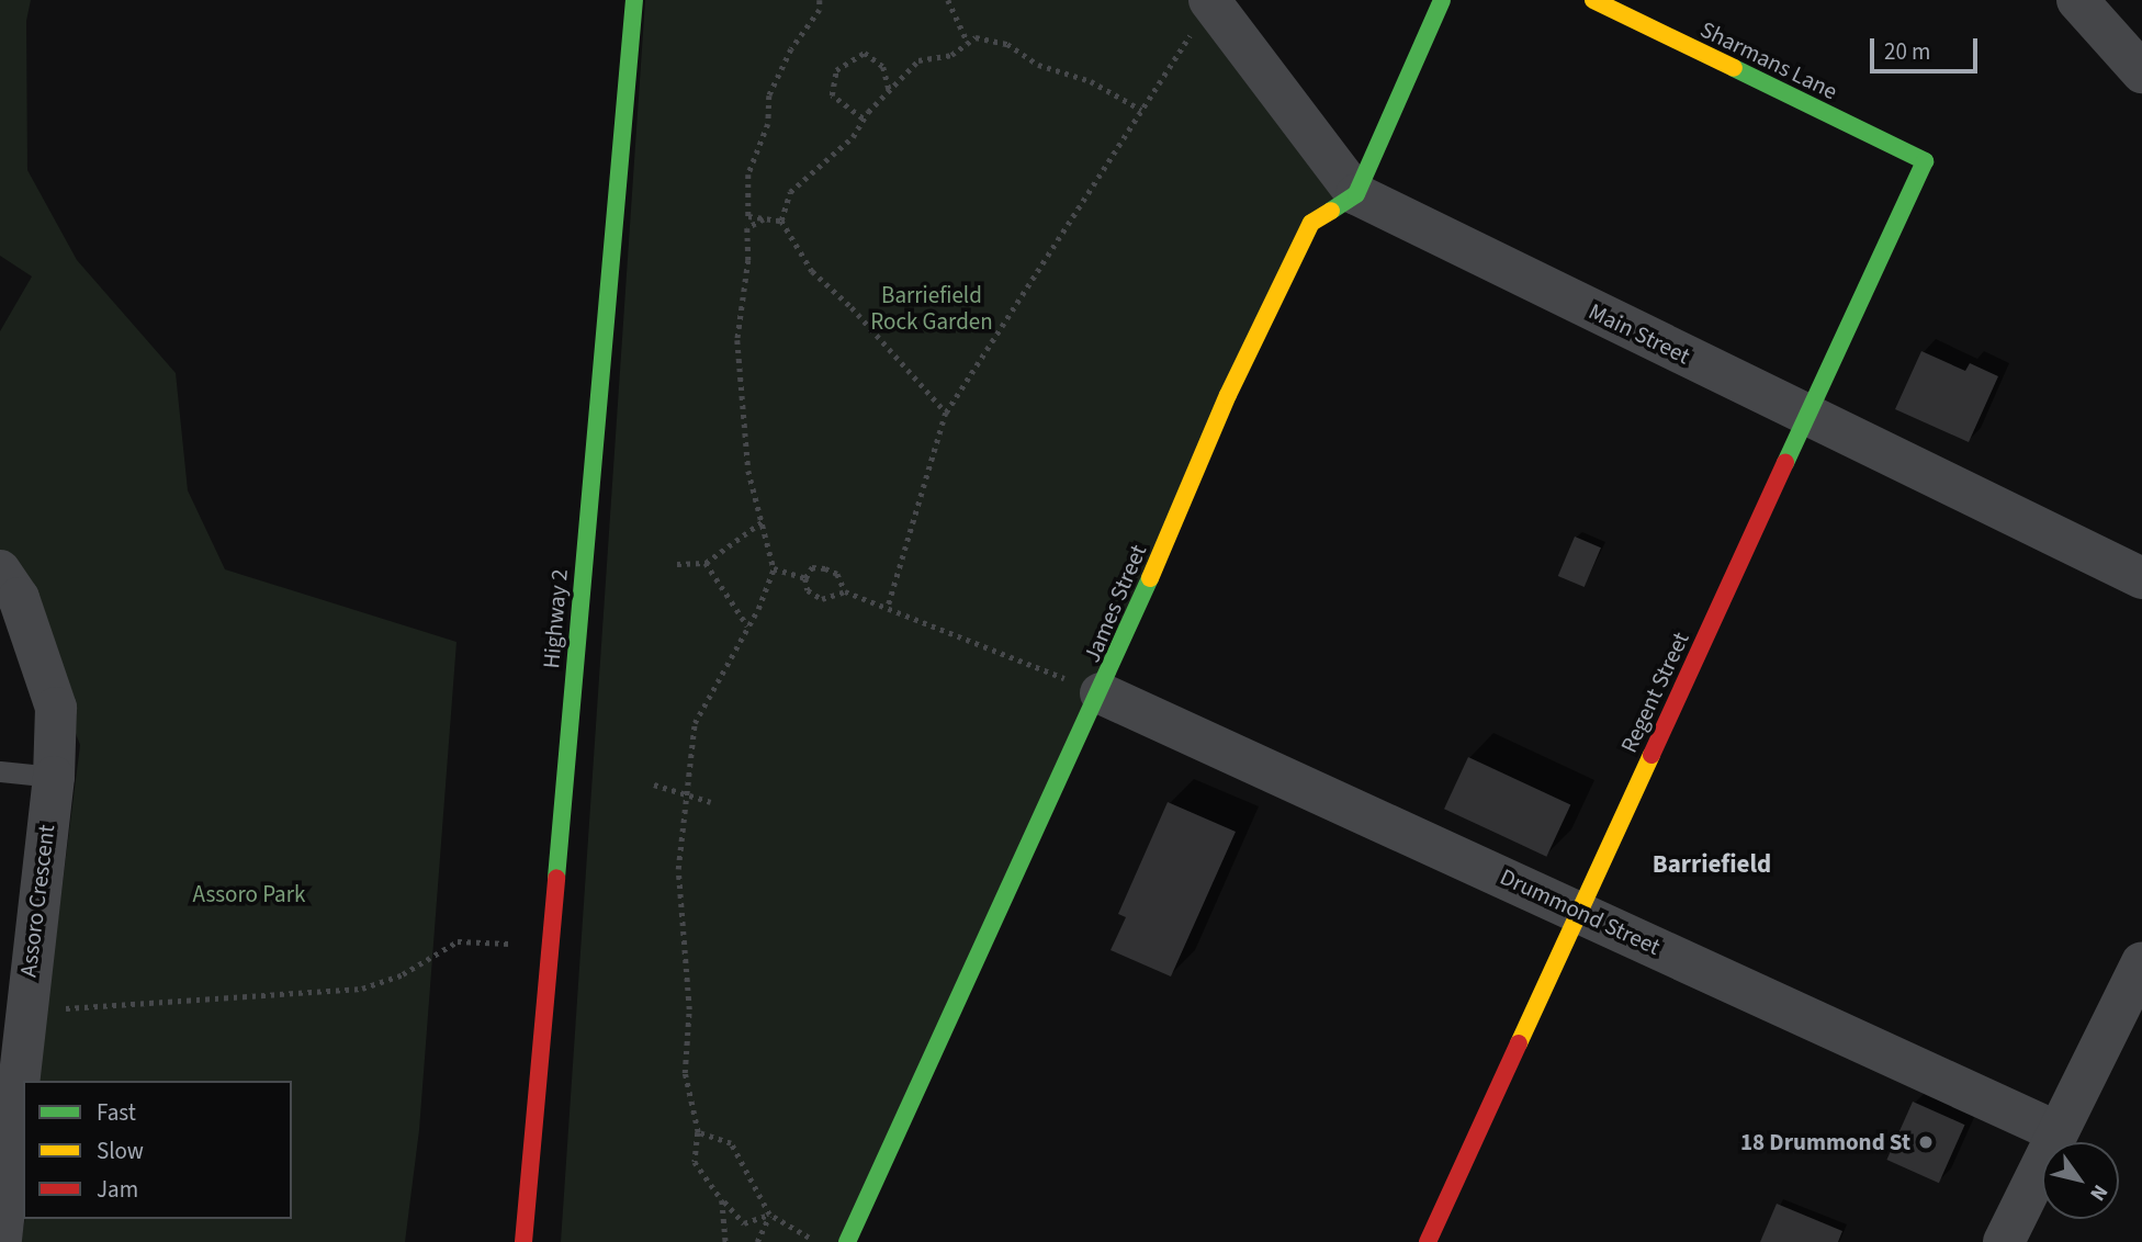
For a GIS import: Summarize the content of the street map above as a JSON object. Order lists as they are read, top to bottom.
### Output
{
  "streets": {
    "street": [
      "Sharmans Lane",
      "Main Street",
      "James Street",
      "Highway 2",
      "Regent Street",
      "Assoro Crescent",
      "Drummond Street"
    ]
  },
  "crossings": [
    ["Sharmans Lane", "Regent Street"],
    ["Main Street", "James Street"],
    ["Main Street", "Regent Street"],
    ["James Street", "Drummond Street"],
    ["Regent Street", "Drummond Street"]
  ],
  "districts": ["Barriefield"],
  "parks": ["Barriefield Rock Garden", "Assoro Park"],
  "places": ["18 Drummond St"],
  "legend": ["Fast", "Slow", "Jam"],
  "scale_bar": "20 m",
  "north": "bottom right"
}
